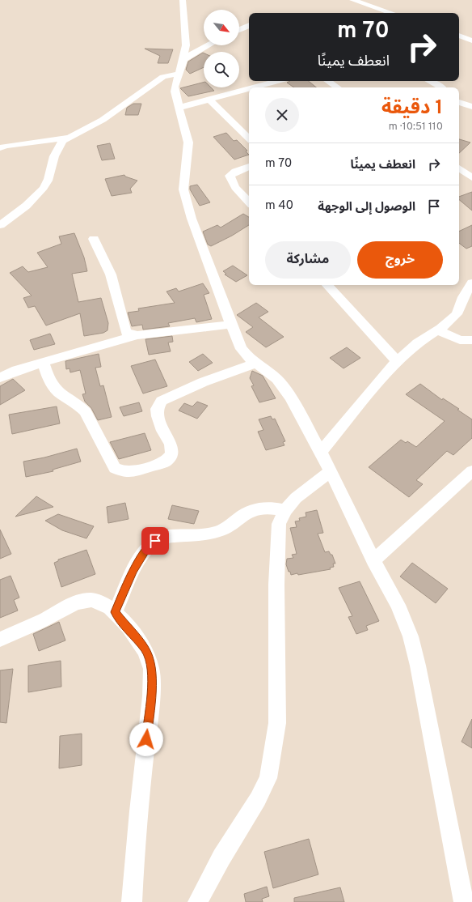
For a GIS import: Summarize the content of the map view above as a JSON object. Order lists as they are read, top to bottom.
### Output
{
  "north": "bottom right",
  "page": {
    "turn": ["70 m", "انعطف يمينًا"],
    "heading": ["1 دقيقة", "110 m · 10:51"],
    "list": [
      {
        "name": "انعطف يمينًا",
        "value": "70 m"
      },
      {
        "name": "الوصول إلى الوجهة",
        "value": "40 m"
      }
    ],
    "buttons": ["خروج", "مشاركة"]
  }
}
